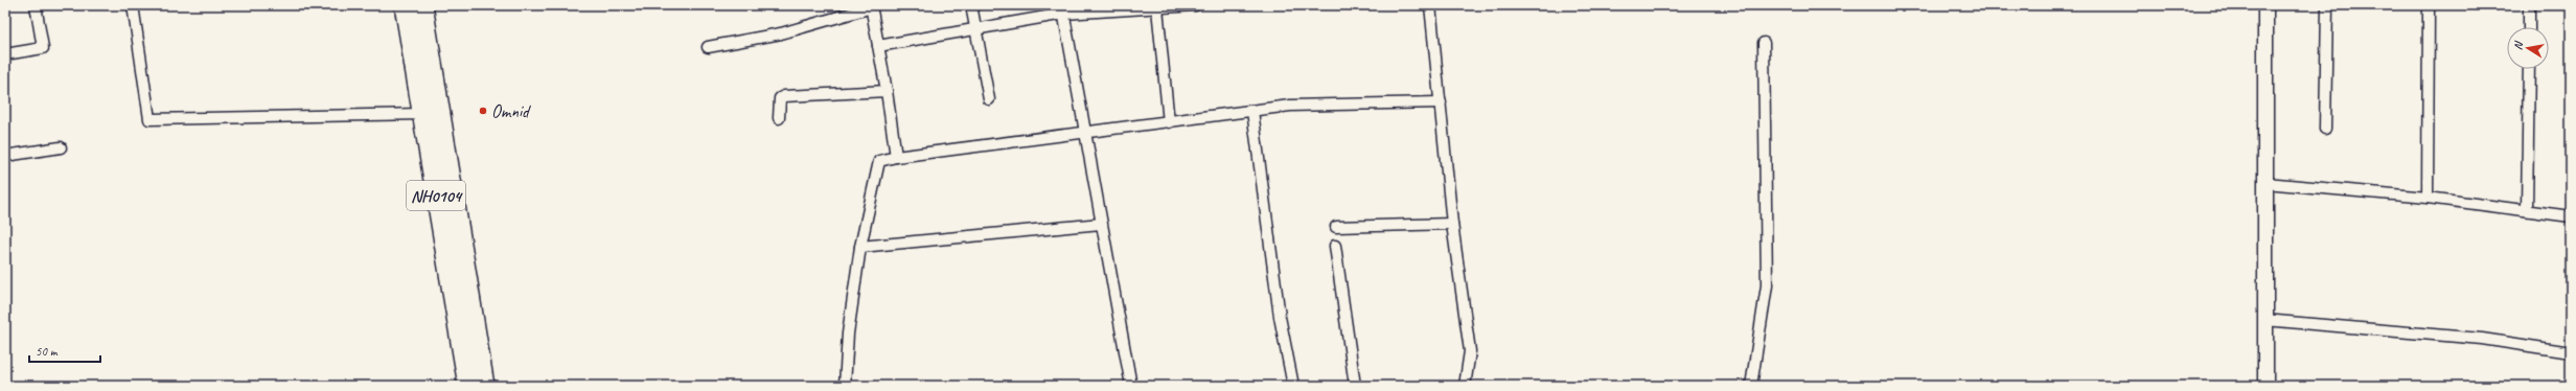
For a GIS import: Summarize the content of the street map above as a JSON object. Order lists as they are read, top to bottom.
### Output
{
  "streets": {
    "highway": ["NH0104"]
  },
  "places": ["Omnid"],
  "scale_bar": "50 m",
  "north": "left"
}
